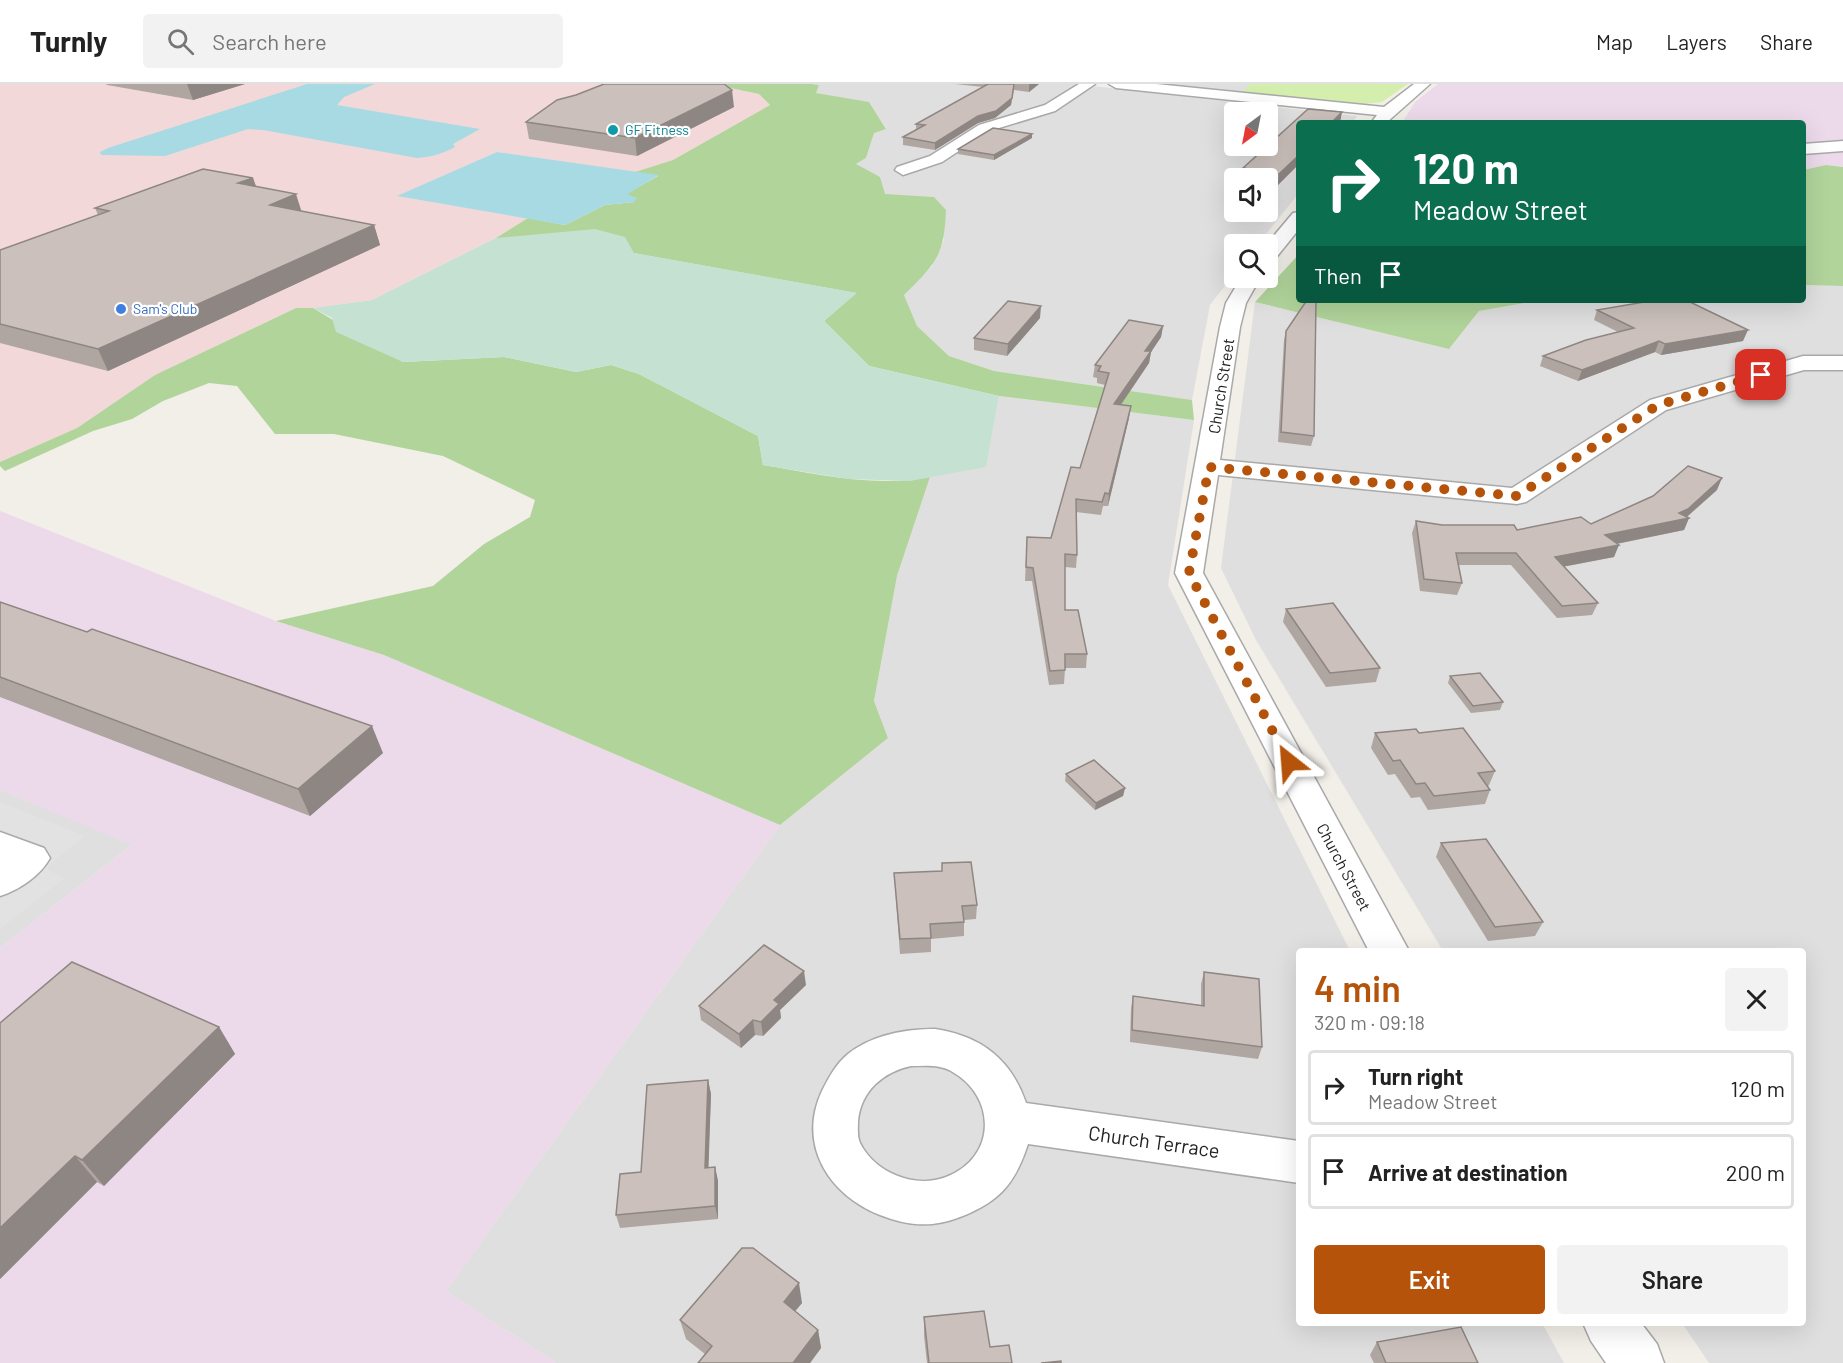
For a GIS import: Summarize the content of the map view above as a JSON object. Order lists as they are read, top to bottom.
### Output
{
  "streets": {
    "street": ["Church Street", "Church Terrace"]
  },
  "places": ["GF Fitness", "Sam's Club"],
  "north": "bottom left",
  "page": {
    "header": "Turnly",
    "search": "Search here",
    "nav": ["Map", "Layers", "Share"],
    "turn": ["120 m", "Meadow Street"],
    "then": "Then",
    "heading": ["4 min", "320 m · 09:18"],
    "list": [
      {
        "name": "Turn right",
        "note": "Meadow Street",
        "value": "120 m"
      },
      {
        "name": "Arrive at destination",
        "value": "200 m"
      }
    ],
    "buttons": ["Exit", "Share"]
  }
}
